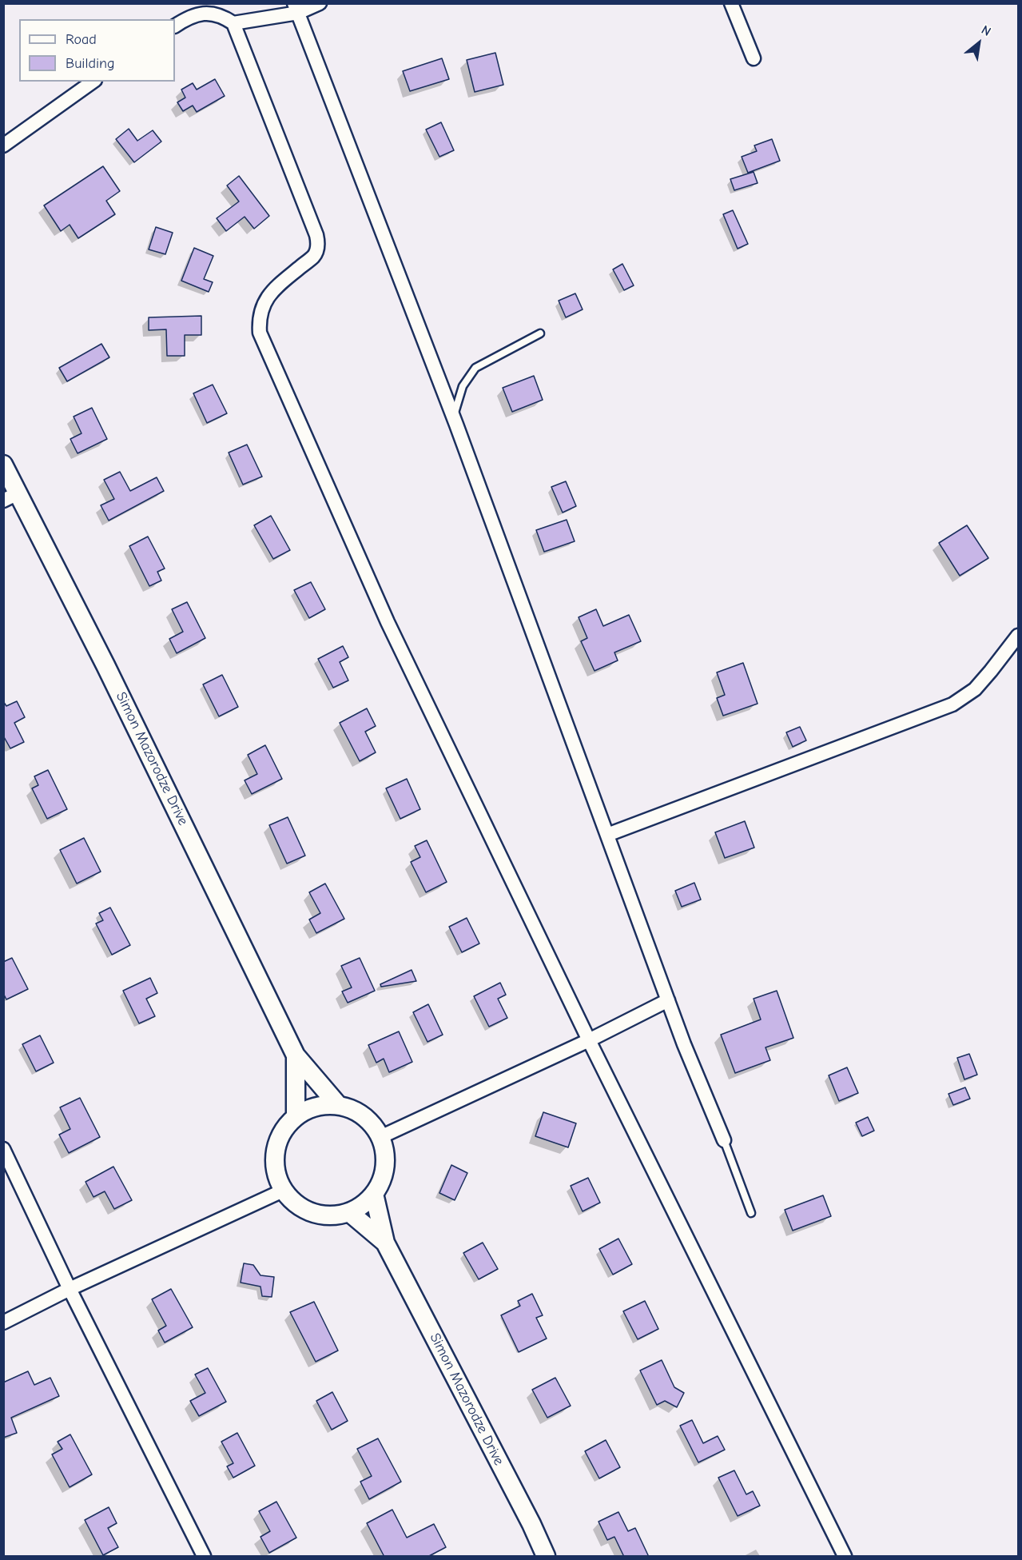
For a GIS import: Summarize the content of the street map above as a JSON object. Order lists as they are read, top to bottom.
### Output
{
  "streets": {
    "street": ["Simon Mazorodze Drive"]
  },
  "legend": ["Road", "Building"],
  "north": "top right"
}
